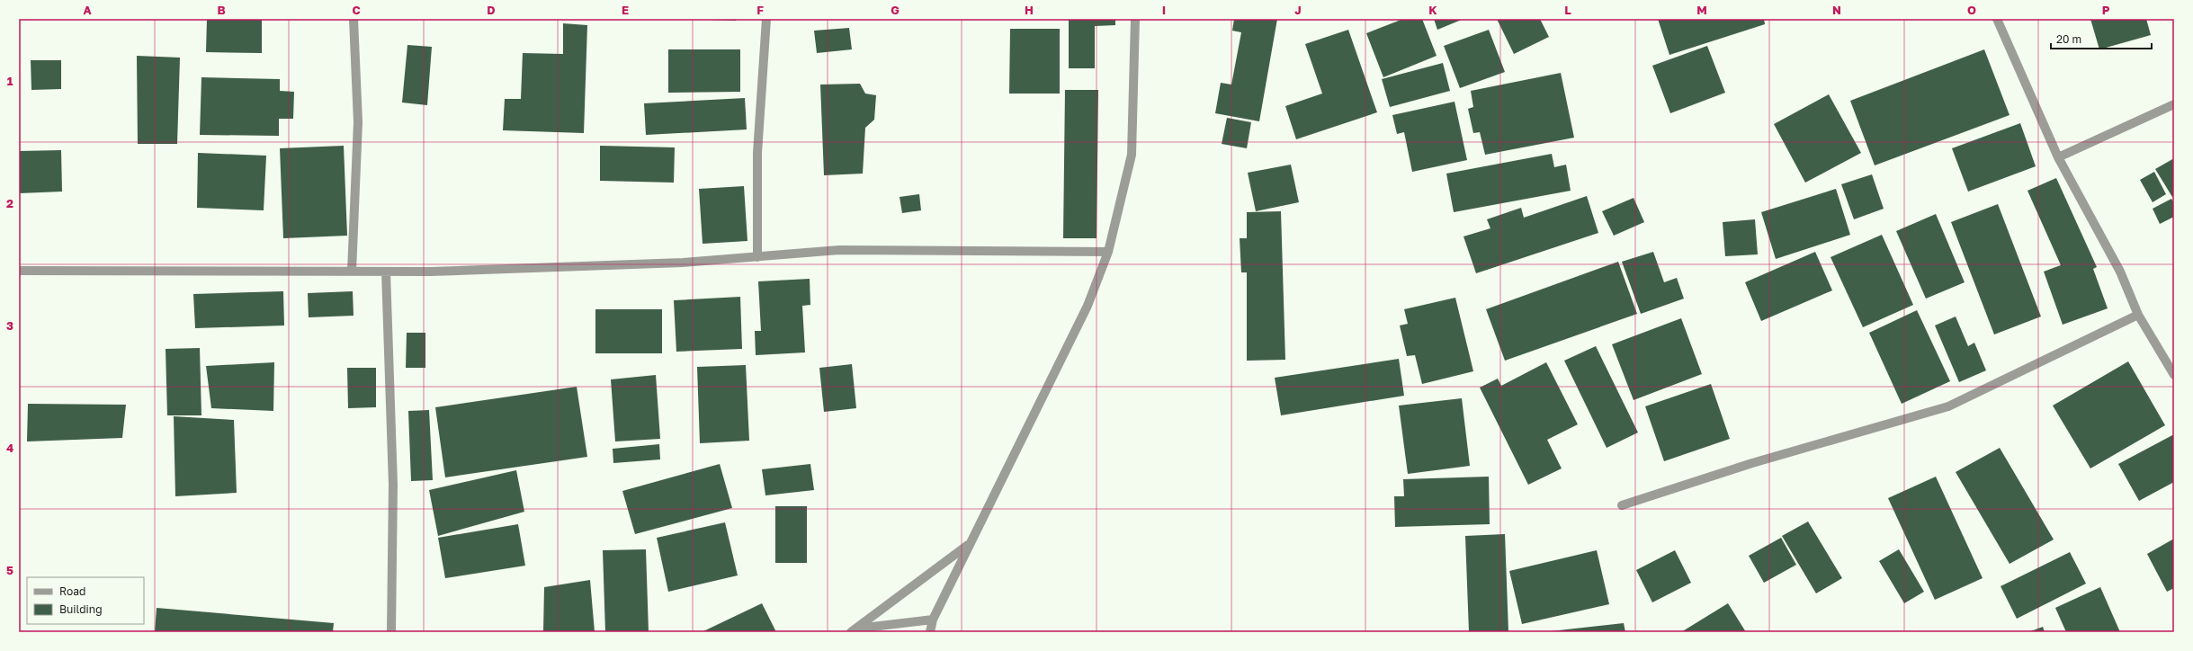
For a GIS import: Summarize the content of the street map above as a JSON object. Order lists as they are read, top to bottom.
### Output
{
  "legend": ["Road", "Building"],
  "scale_bar": "20 m",
  "grid": {
    "columns": [
      "A",
      "B",
      "C",
      "D",
      "E",
      "F",
      "G",
      "H",
      "I",
      "J",
      "K",
      "L",
      "M",
      "N",
      "O",
      "P"
    ],
    "rows": [
      "1",
      "2",
      "3",
      "4",
      "5"
    ]
  }
}
